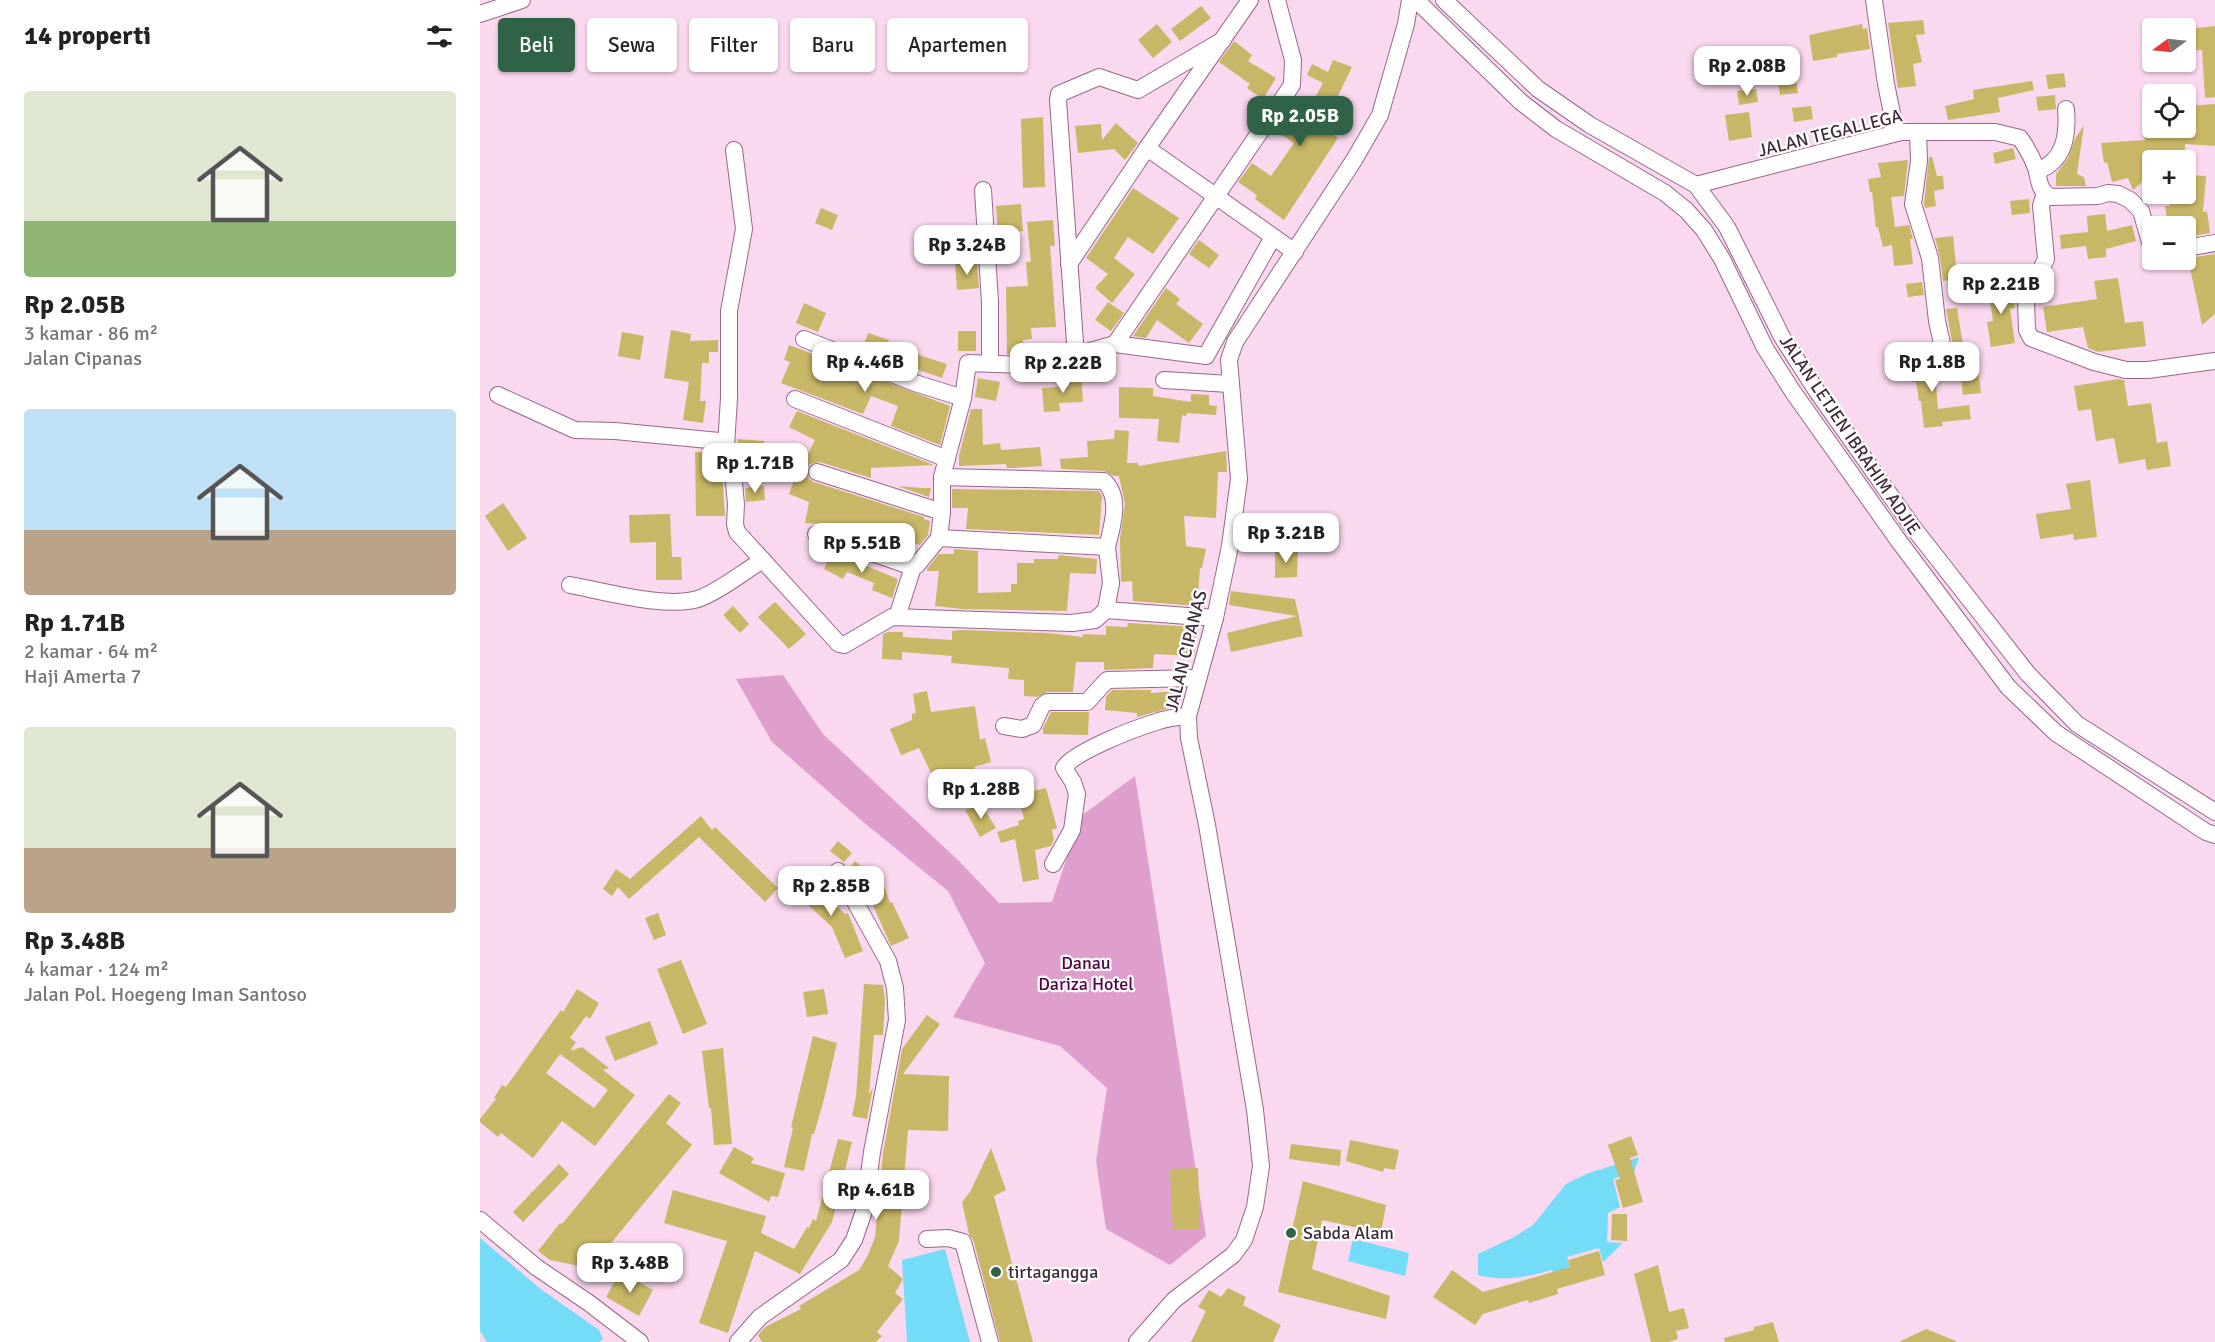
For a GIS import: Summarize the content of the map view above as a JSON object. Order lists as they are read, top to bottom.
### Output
{
  "streets": {
    "street": ["JALAN TEGALLEGA", "JALAN LETJEN IBRAHIM ADJIE", "JALAN CIPANAS"]
  },
  "crossings": [
    ["JALAN TEGALLEGA", "JALAN LETJEN IBRAHIM ADJIE"]
  ],
  "parks": ["Danau Dariza Hotel"],
  "places": ["Sabda Alam", "tirtagangga"],
  "north": "left",
  "page": {
    "heading": "14 properti",
    "map_buttons": ["+", "−"],
    "chip": [
      "Beli",
      "Sewa",
      "Filter",
      "Baru",
      "Apartemen"
    ],
    "price": [
      "Rp 2.08B",
      "Rp 2.05B",
      "Rp 3.24B",
      "Rp 2.21B",
      "Rp 4.46B",
      "Rp 1.8B",
      "Rp 2.22B",
      "Rp 1.71B",
      "Rp 3.21B",
      "Rp 5.51B",
      "Rp 1.28B",
      "Rp 2.85B",
      "Rp 4.61B",
      "Rp 3.48B"
    ],
    "list": [
      {
        "name": "Rp 2.05B",
        "note": "3 kamar · 86 m² · Jalan Cipanas"
      },
      {
        "name": "Rp 1.71B",
        "note": "2 kamar · 64 m² · Haji Amerta 7"
      },
      {
        "name": "Rp 3.48B",
        "note": "4 kamar · 124 m² · Jalan Pol. Hoegeng Iman Santoso"
      }
    ]
  }
}
